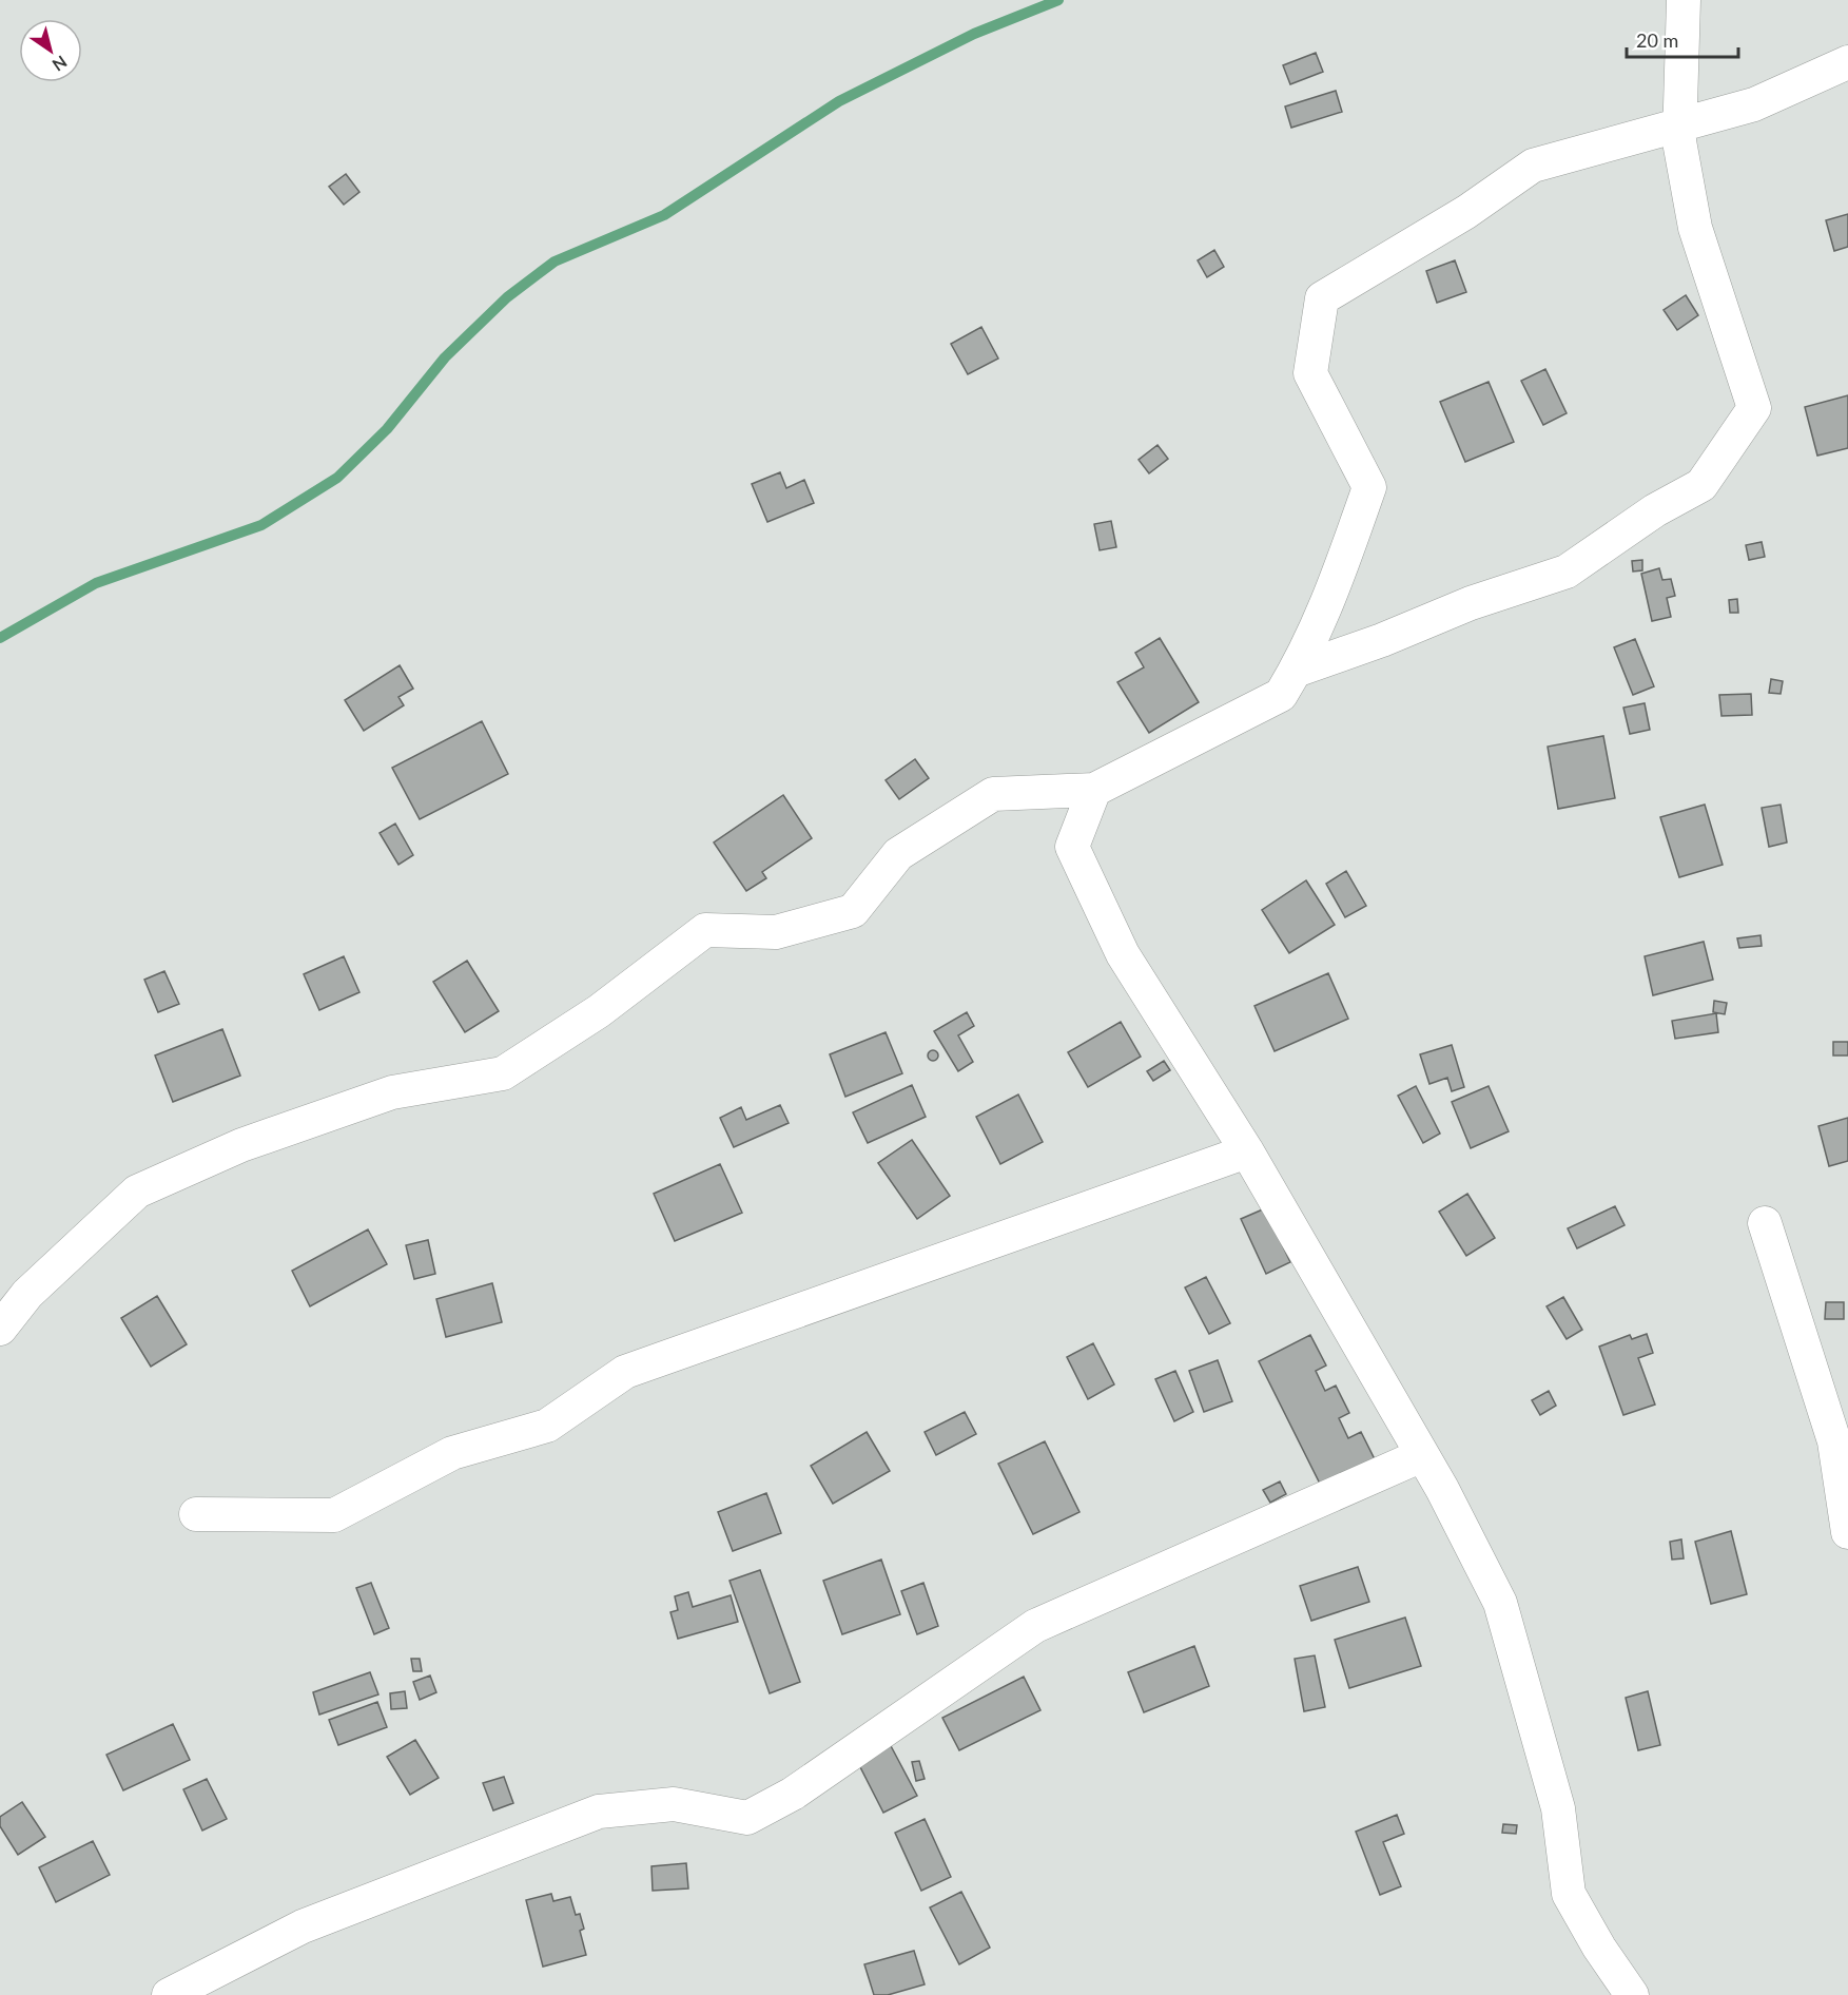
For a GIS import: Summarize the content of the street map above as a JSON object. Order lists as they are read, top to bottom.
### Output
{
  "scale_bar": "20 m",
  "north": "bottom right"
}
